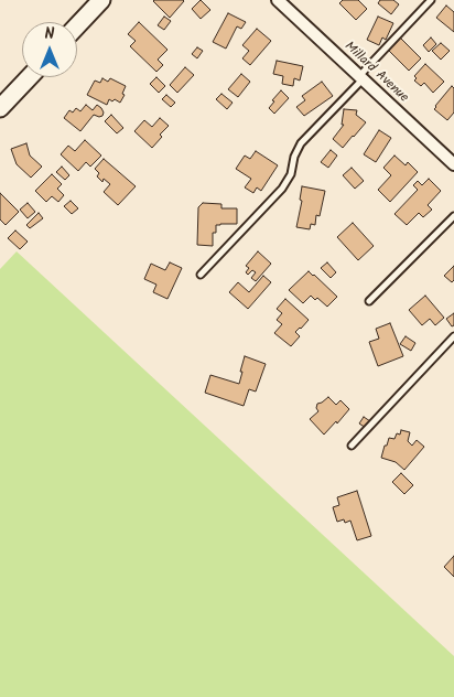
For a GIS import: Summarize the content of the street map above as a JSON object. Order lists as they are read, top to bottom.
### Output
{
  "streets": {
    "street": ["Millard Avenue"]
  },
  "north": "top"
}
